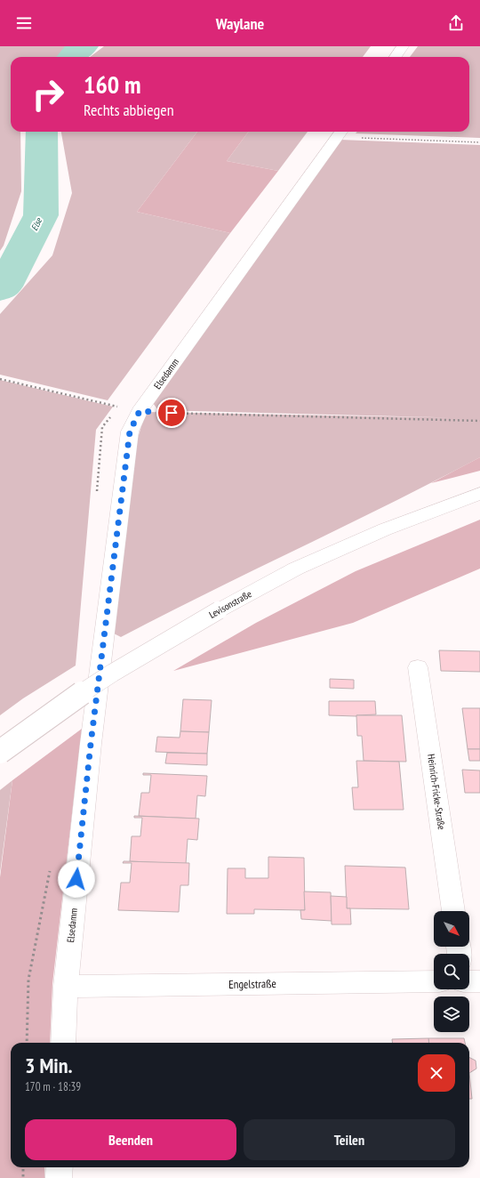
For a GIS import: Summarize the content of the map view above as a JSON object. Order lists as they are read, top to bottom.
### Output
{
  "streets": {
    "street": [
      "Elsedamm",
      "Levisonstraße",
      "Heinrich-Fricke-Straße",
      "Engelstraße"
    ]
  },
  "crossings": [
    ["Elsedamm", "Engelstraße"]
  ],
  "water": ["Else"],
  "north": "bottom right",
  "page": {
    "header": "Waylane",
    "turn": ["160 m", "Rechts abbiegen"],
    "heading": ["3 Min.", "170 m · 18:39"],
    "buttons": ["Beenden", "Teilen"]
  }
}
